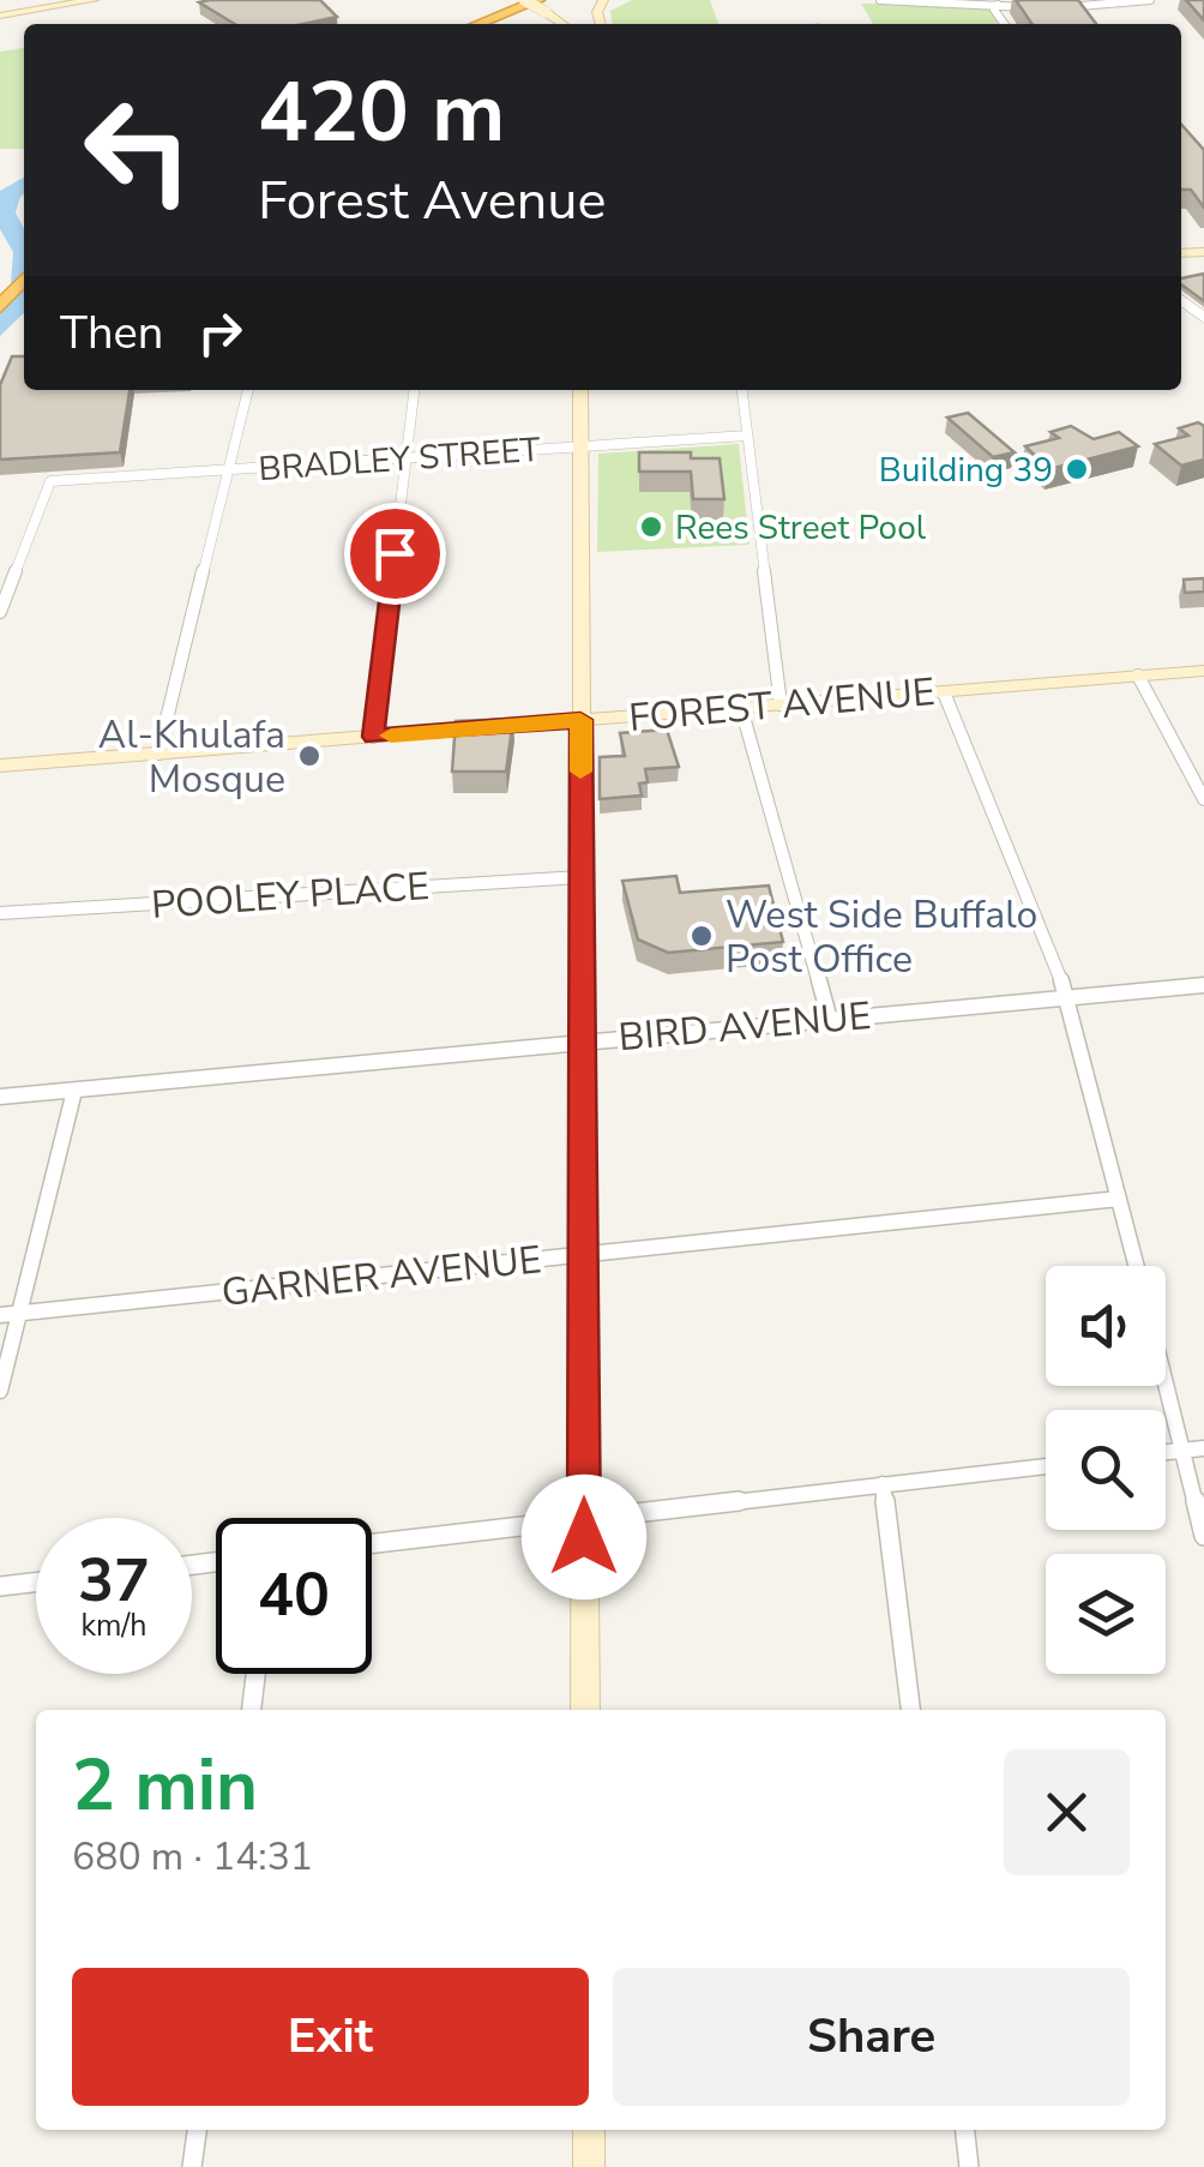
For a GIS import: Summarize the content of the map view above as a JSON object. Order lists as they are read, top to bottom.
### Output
{
  "streets": {
    "street": [
      "BRADLEY STREET",
      "FOREST AVENUE",
      "POOLEY PLACE",
      "BIRD AVENUE",
      "GARNER AVENUE"
    ]
  },
  "places": [
    "Building 39",
    "Rees Street Pool",
    "Al-Khulafa Mosque",
    "West Side Buffalo Post Office"
  ],
  "page": {
    "turn": ["420 m", "Forest Avenue"],
    "then": "Then",
    "speed": "37 km/h",
    "limit": "40",
    "heading": ["2 min", "680 m · 14:31"],
    "buttons": ["Exit", "Share"]
  }
}
